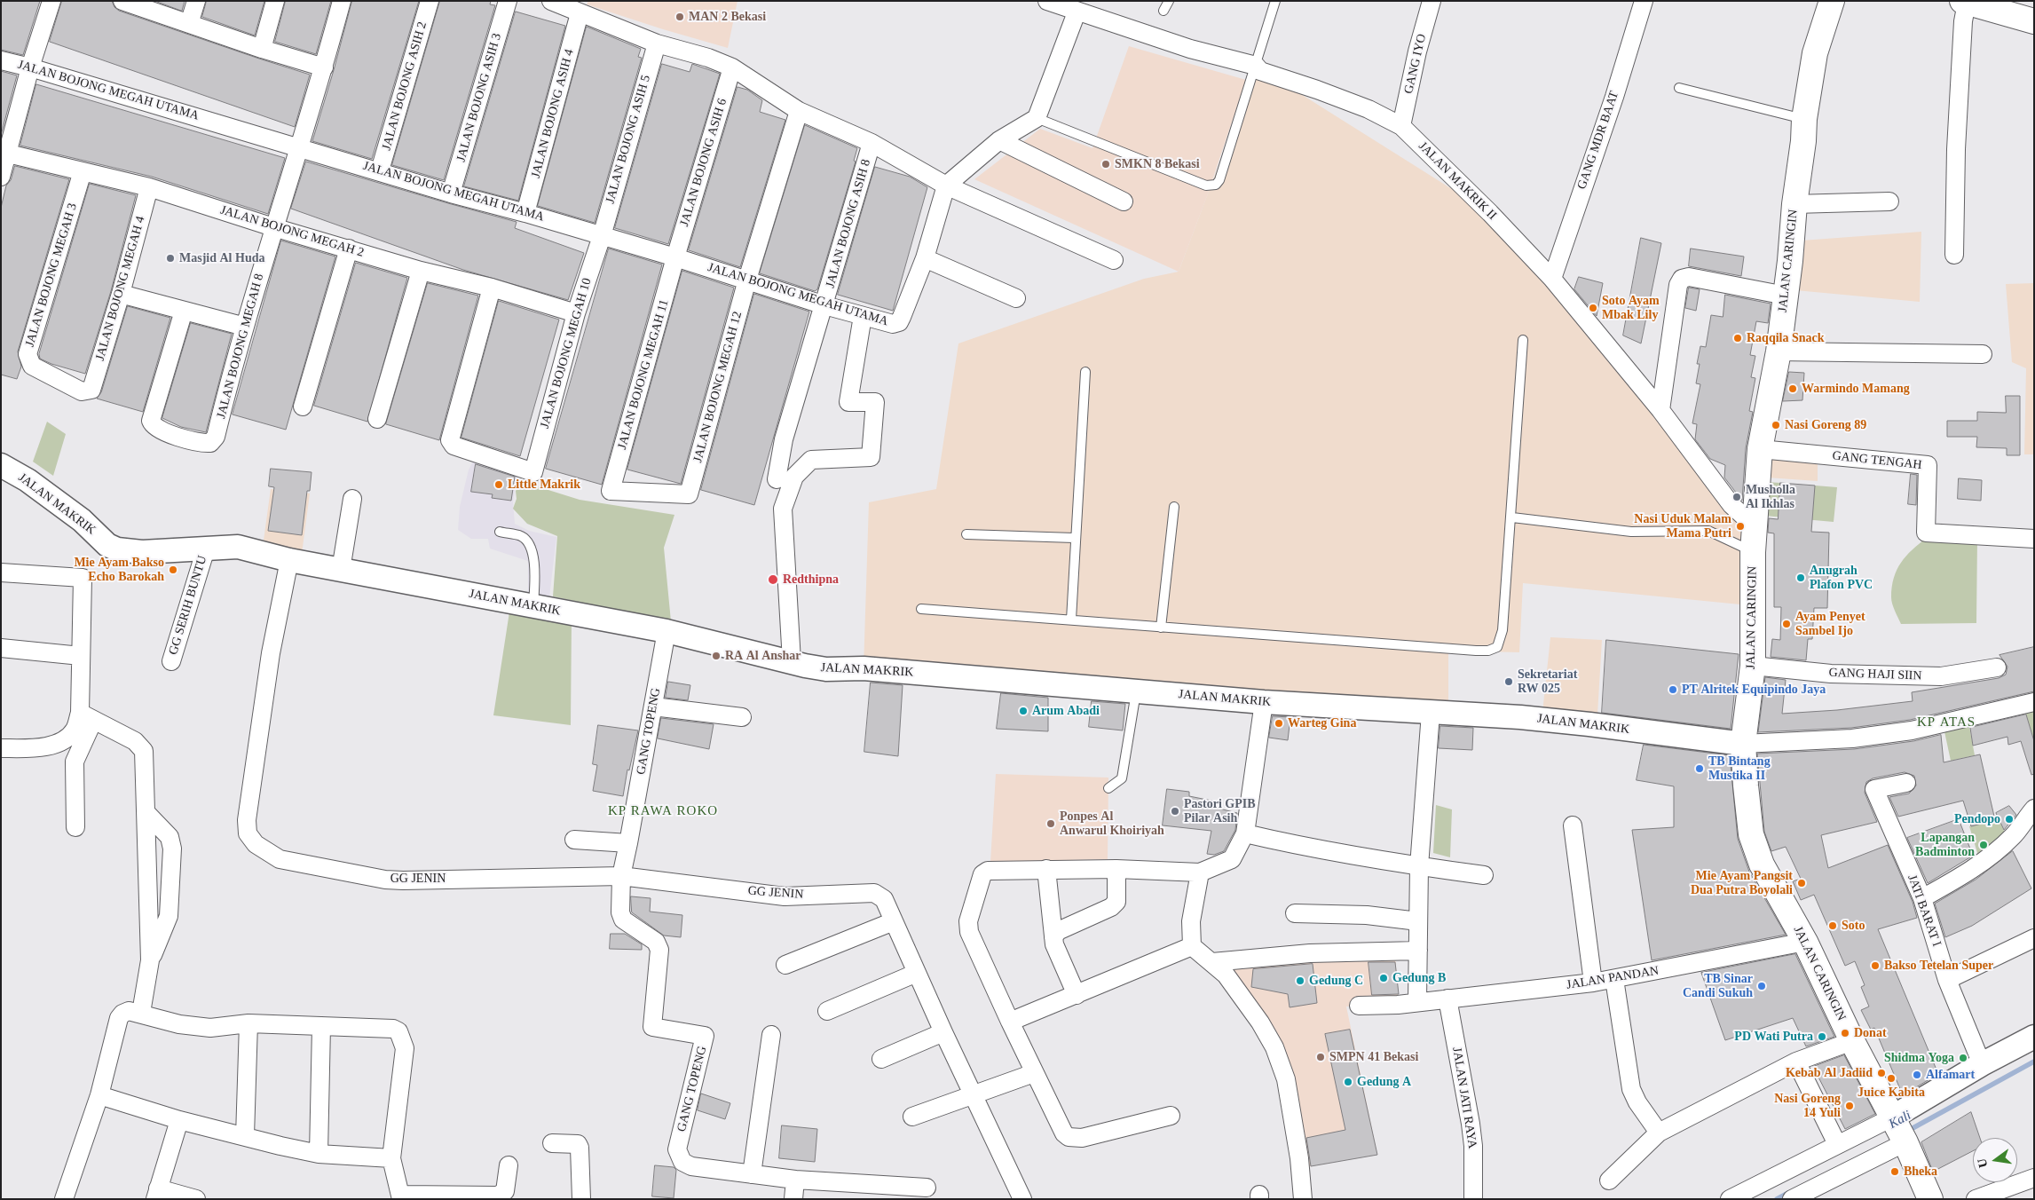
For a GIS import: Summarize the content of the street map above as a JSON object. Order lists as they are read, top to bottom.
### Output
{
  "streets": {
    "main road": ["JALAN CARINGIN"],
    "street": [
      "GANG IYO",
      "JALAN BOJONG ASIH 2",
      "JALAN BOJONG MEGAH UTAMA",
      "JALAN BOJONG ASIH 3",
      "JALAN BOJONG ASIH 4",
      "JALAN BOJONG ASIH 5",
      "GANG MDR BAAT",
      "JALAN BOJONG ASIH 6",
      "JALAN MAKRIK II",
      "JALAN BOJONG ASIH 8",
      "JALAN BOJONG MEGAH 2",
      "JALAN BOJONG MEGAH 3",
      "JALAN BOJONG MEGAH 4",
      "JALAN BOJONG MEGAH 8",
      "JALAN BOJONG MEGAH 10",
      "JALAN BOJONG MEGAH 11",
      "JALAN BOJONG MEGAH 12",
      "GANG TENGAH",
      "JALAN MAKRIK",
      "GG SERIH BUNTU",
      "GANG HAJI SIIN",
      "GANG TOPENG",
      "GG JENIN",
      "JATI BARAT I",
      "JALAN PANDAN",
      "JALAN JATI RAYA"
    ]
  },
  "crossings": [
    ["GANG IYO", "JALAN MAKRIK II"],
    ["JALAN BOJONG ASIH 2", "JALAN BOJONG MEGAH UTAMA"],
    ["JALAN BOJONG MEGAH UTAMA", "JALAN BOJONG ASIH 3"],
    ["JALAN BOJONG MEGAH UTAMA", "JALAN BOJONG ASIH 4"],
    ["JALAN BOJONG MEGAH UTAMA", "JALAN BOJONG ASIH 5"],
    ["JALAN BOJONG MEGAH UTAMA", "JALAN BOJONG ASIH 6"],
    ["JALAN BOJONG MEGAH UTAMA", "JALAN BOJONG ASIH 8"],
    ["JALAN BOJONG MEGAH UTAMA", "JALAN BOJONG MEGAH 8"],
    ["JALAN BOJONG MEGAH UTAMA", "JALAN BOJONG MEGAH 10"],
    ["JALAN BOJONG MEGAH UTAMA", "JALAN BOJONG MEGAH 11"],
    ["JALAN BOJONG MEGAH UTAMA", "JALAN BOJONG MEGAH 12"],
    ["JALAN BOJONG ASIH 5", "JALAN BOJONG MEGAH 10"],
    ["GANG MDR BAAT", "JALAN MAKRIK II"],
    ["JALAN BOJONG ASIH 6", "JALAN BOJONG MEGAH 11"],
    ["JALAN MAKRIK II", "JALAN CARINGIN"],
    ["JALAN BOJONG MEGAH 2", "JALAN BOJONG MEGAH 3"],
    ["JALAN BOJONG MEGAH 2", "JALAN BOJONG MEGAH 4"],
    ["JALAN BOJONG MEGAH 2", "JALAN BOJONG MEGAH 8"],
    ["JALAN BOJONG MEGAH 2", "JALAN BOJONG MEGAH 10"],
    ["JALAN CARINGIN", "GANG TENGAH"],
    ["JALAN CARINGIN", "JALAN MAKRIK"],
    ["JALAN CARINGIN", "GANG HAJI SIIN"],
    ["JALAN CARINGIN", "JALAN PANDAN"],
    ["JALAN BOJONG MEGAH 3", "JALAN BOJONG MEGAH 4"],
    ["JALAN BOJONG MEGAH 11", "JALAN BOJONG MEGAH 12"],
    ["JALAN MAKRIK", "GG SERIH BUNTU"],
    ["JALAN MAKRIK", "GANG TOPENG"],
    ["JALAN MAKRIK", "GG JENIN"],
    ["GANG TOPENG", "GG JENIN"],
    ["JALAN PANDAN", "JALAN JATI RAYA"]
  ],
  "districts": ["KP ATAS", "KP RAWA ROKO"],
  "water": ["Kali"],
  "places": [
    "MAN 2 Bekasi",
    "SMKN 8 Bekasi",
    "Masjid Al Huda",
    "Soto Ayam Mbak Lily",
    "Raqqila Snack",
    "Warmindo Mamang",
    "Nasi Goreng 89",
    "Little Makrik",
    "Musholla Al Ikhlas",
    "Nasi Uduk Malam Mama Putri",
    "Mie Ayam Bakso Echo Barokah",
    "Anugrah Plafon PVC",
    "Redthipna",
    "Ayam Penyet Sambel Ijo",
    "RA Al Anshar",
    "Sekretariat RW 025",
    "PT Alritek Equipindo Jaya",
    "Arum Abadi",
    "Warteg Gina",
    "TB Bintang Mustika II",
    "Pastori GPIB Pilar Asih",
    "Pendopo",
    "Ponpes Al Anwarul Khoiriyah",
    "Lapangan Badminton",
    "Mie Ayam Pangsit Dua Putra Boyolali",
    "Soto",
    "Bakso Tetelan Super",
    "Gedung B",
    "Gedung C",
    "TB Sinar Candi Sukuh",
    "Donat",
    "PD Wati Putra",
    "SMPN 41 Bekasi",
    "Shidma Yoga",
    "Kebab Al Jadiid",
    "Alfamart",
    "Juice Kabita",
    "Gedung A",
    "Nasi Goreng 14 Yuli",
    "Bheka"
  ],
  "north": "left"
}
